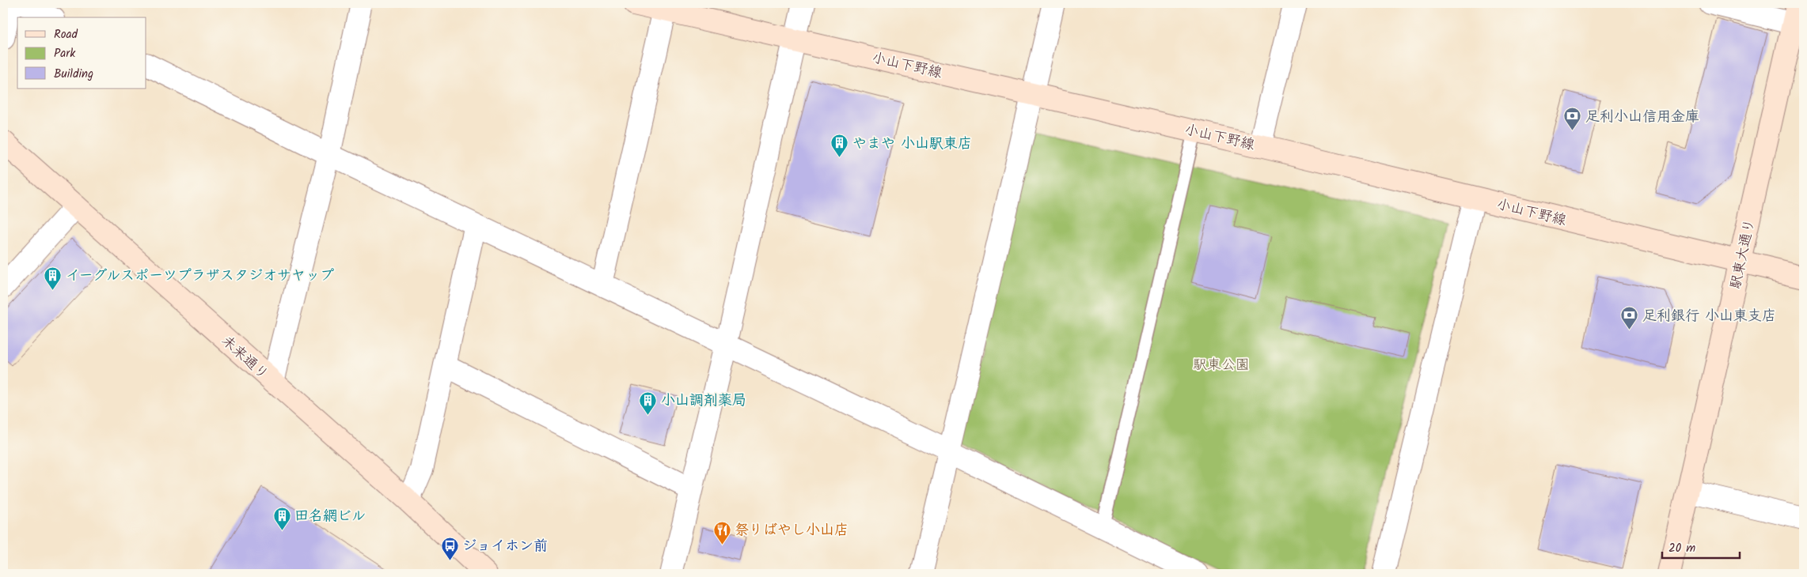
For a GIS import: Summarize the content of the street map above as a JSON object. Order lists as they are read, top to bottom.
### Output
{
  "streets": {
    "street": ["小山下野線", "駅東大通り", "未来通り"]
  },
  "crossings": [
    ["小山下野線", "駅東大通り"]
  ],
  "parks": ["駅東公園"],
  "places": {
    "bank": ["足利小山信用金庫", "足利銀行 小山東支店"],
    "building": [
      "やまや 小山駅東店",
      "イーグルスポーツプラザスタジオサヤップ",
      "小山調剤薬局",
      "田名網ビル"
    ],
    "restaurant": ["祭りばやし小山店"],
    "bus stop": ["ジョイホン前"]
  },
  "legend": ["Road", "Park", "Building"],
  "scale_bar": "20 m"
}
